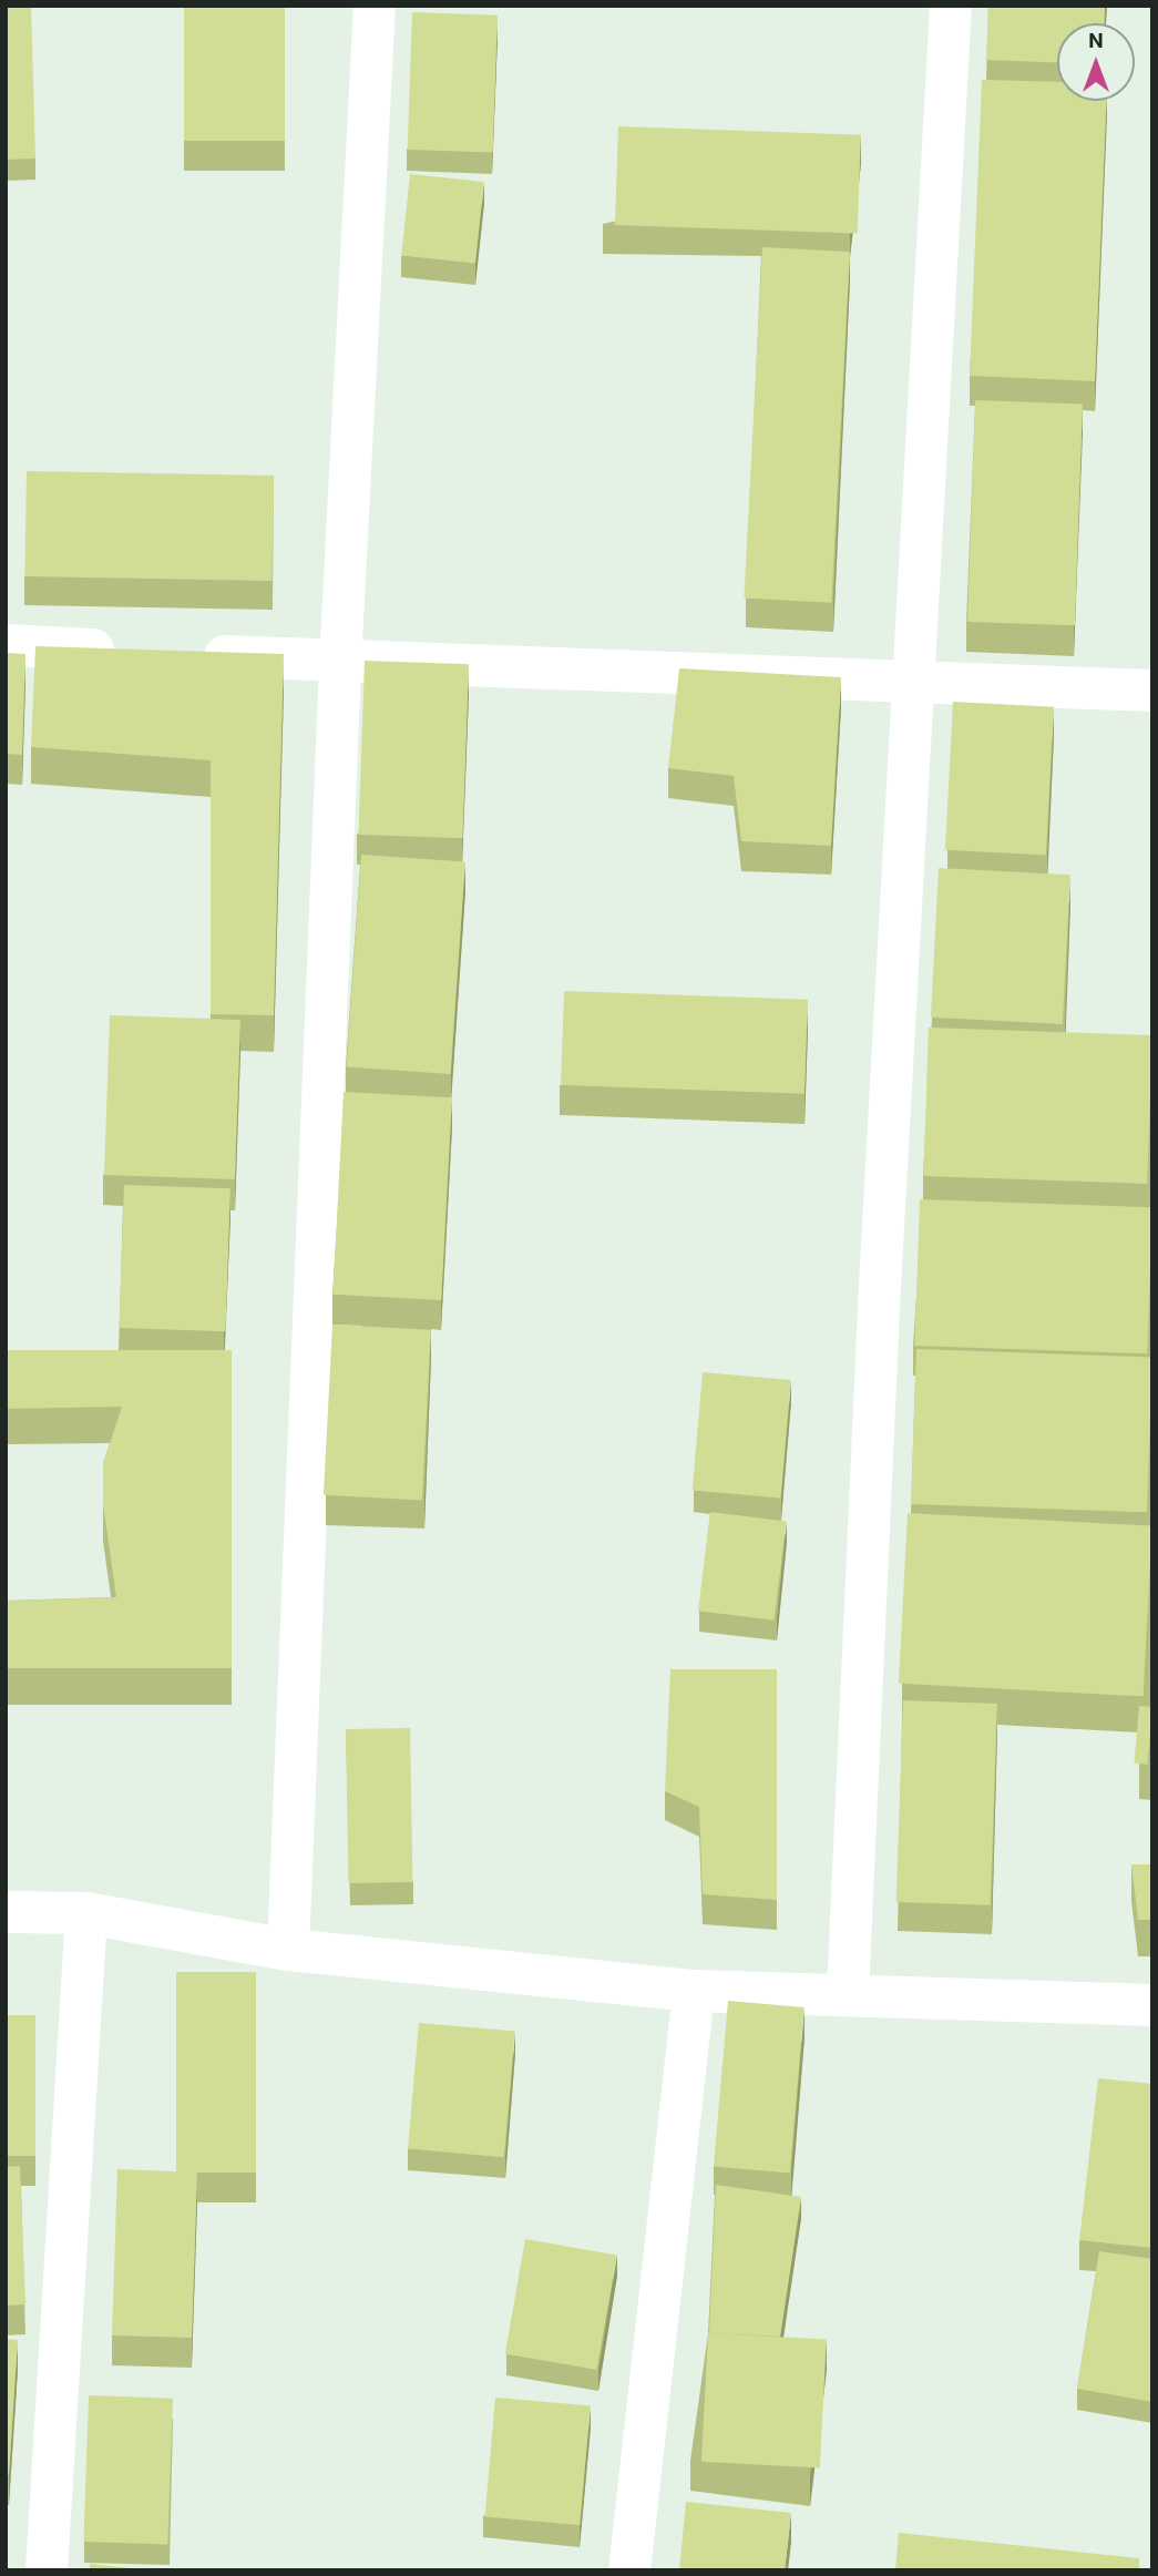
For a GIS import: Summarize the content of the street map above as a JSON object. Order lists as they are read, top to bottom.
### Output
{
  "north": "top"
}
